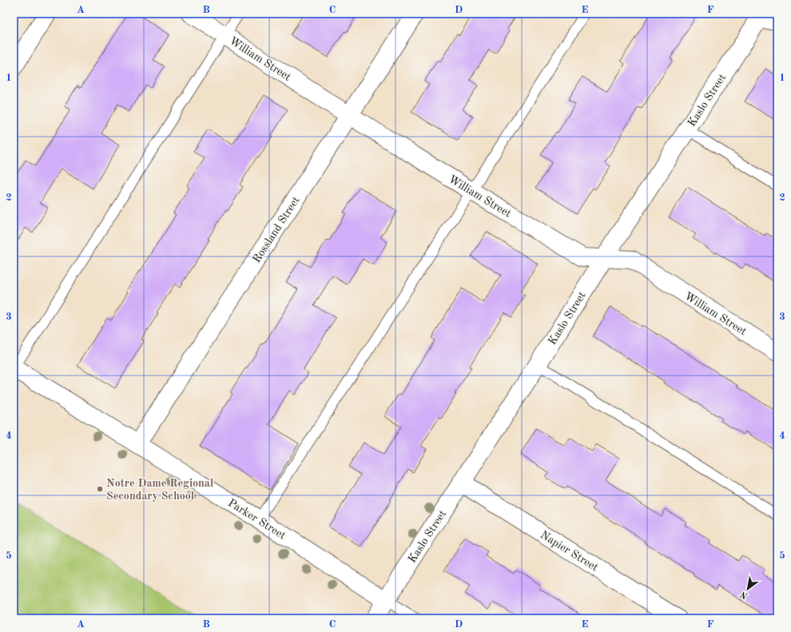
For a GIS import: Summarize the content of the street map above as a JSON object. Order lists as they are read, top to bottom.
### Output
{
  "streets": {
    "street": [
      "William Street",
      "Kaslo Street",
      "Rossland Street",
      "Parker Street",
      "Napier Street"
    ]
  },
  "crossings": [
    ["William Street", "Kaslo Street"],
    ["William Street", "Rossland Street"],
    ["Kaslo Street", "Parker Street"],
    ["Kaslo Street", "Napier Street"],
    ["Rossland Street", "Parker Street"]
  ],
  "places": ["Notre Dame Regional Secondary School"],
  "north": "bottom left",
  "grid": {
    "columns": [
      "A",
      "B",
      "C",
      "D",
      "E",
      "F"
    ],
    "rows": [
      "1",
      "2",
      "3",
      "4",
      "5"
    ]
  }
}
